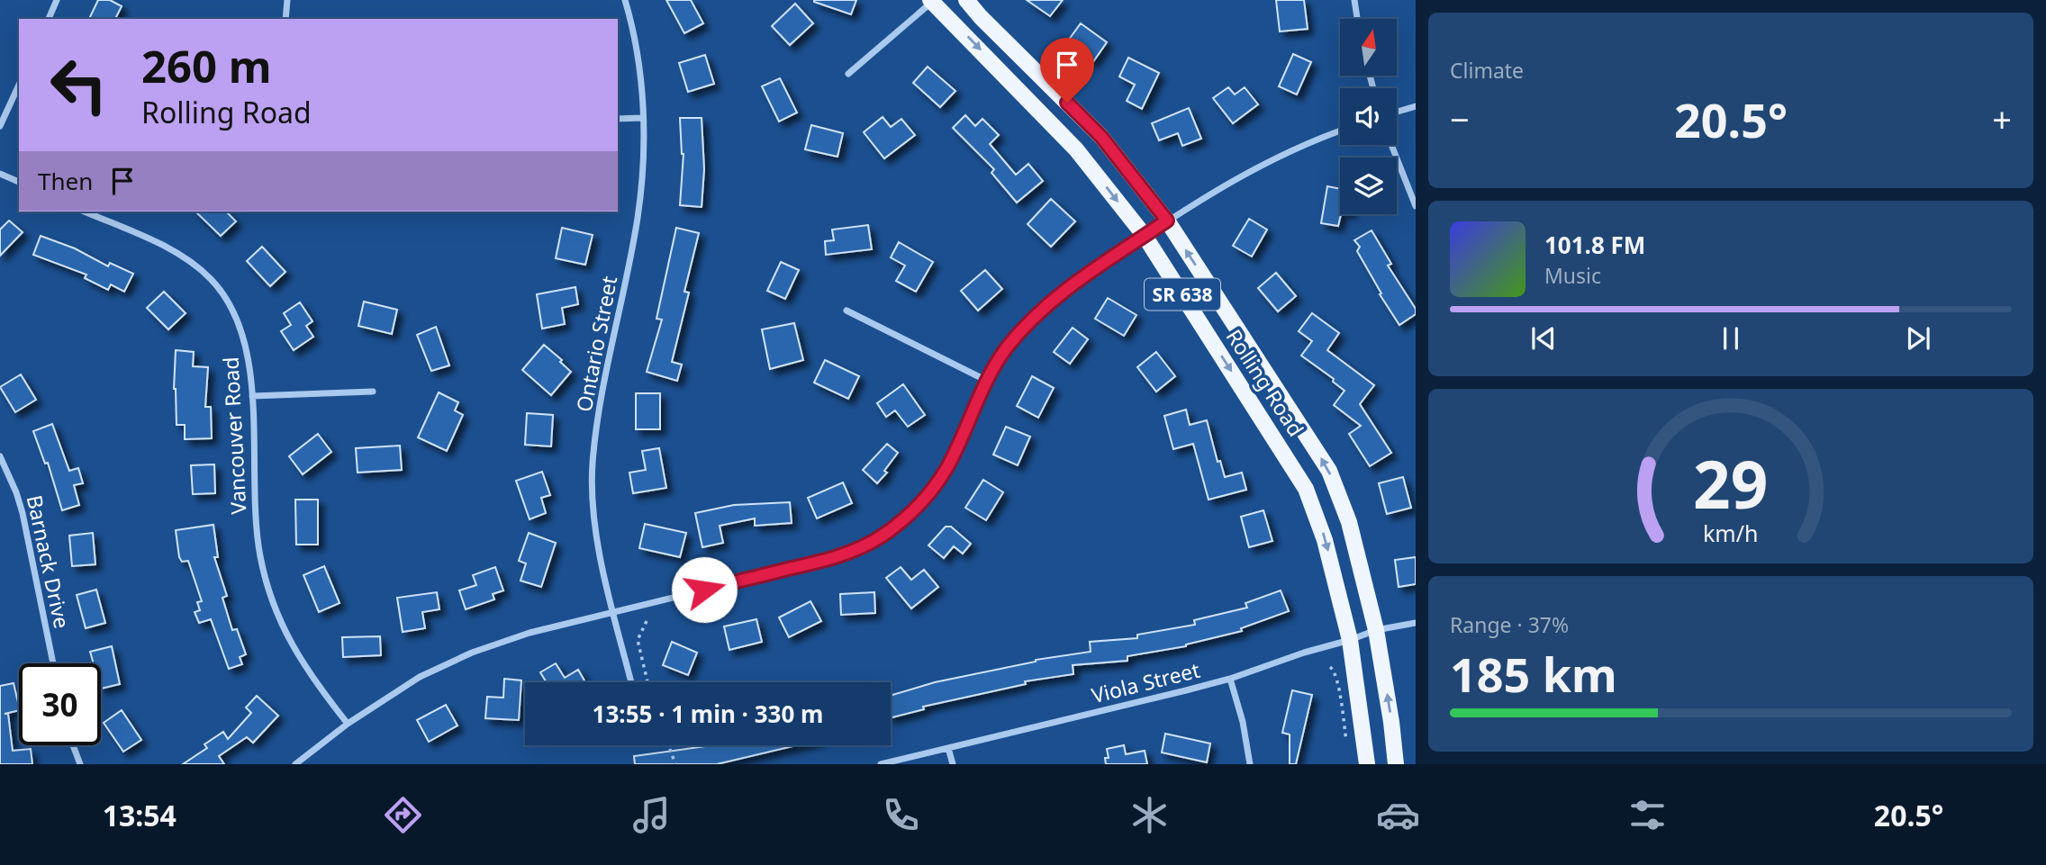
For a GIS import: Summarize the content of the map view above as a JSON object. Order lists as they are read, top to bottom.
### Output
{
  "streets": {
    "main road": ["SR 638", "Rolling Road"],
    "street": [
      "Ontario Street",
      "Vancouver Road",
      "Barnack Drive",
      "Viola Street"
    ]
  },
  "crossings": [
    ["Rolling Road", "Viola Street"]
  ],
  "north": "top",
  "page": {
    "tile": [
      "Climate",
      ["Range · 37%", "185 km"]
    ],
    "turn": ["260 m", "Rolling Road"],
    "heat": ["−", "20.5°", "+"],
    "then": "Then",
    "song": ["101.8 FM", "Music"],
    "limit": "30",
    "trip": "13:55 · 1 min · 330 m",
    "tabs": ["13:54", "20.5°"],
    "gauge": ["29", "km/h"]
  }
}
